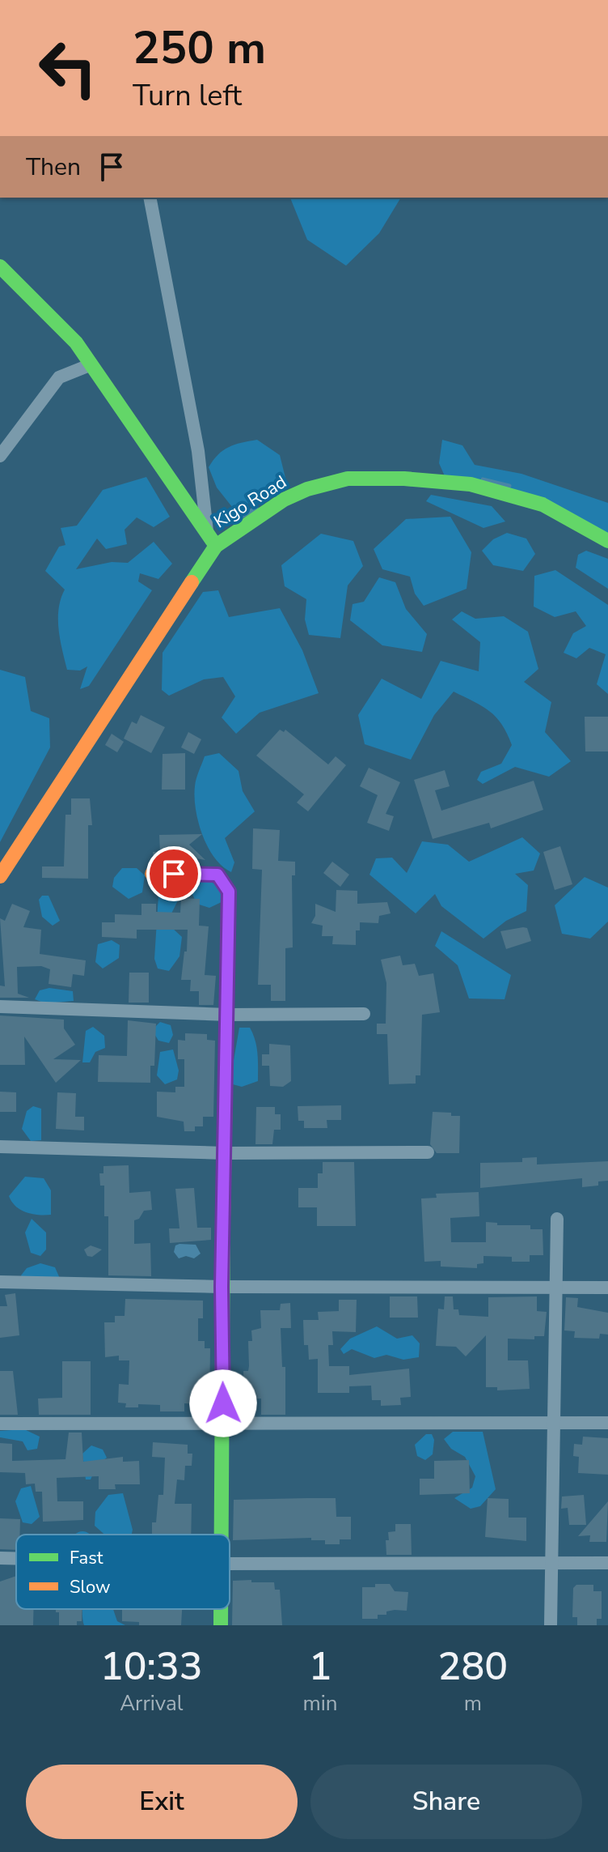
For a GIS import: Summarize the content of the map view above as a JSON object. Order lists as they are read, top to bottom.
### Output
{
  "streets": {
    "street": ["Kigo Road"]
  },
  "legend": ["Fast", "Slow"],
  "page": {
    "turn": ["250 m", "Turn left"],
    "then": "Then",
    "eta": [
      "10:33",
      "Arrival",
      "1",
      "min",
      "280",
      "m"
    ],
    "buttons": ["Exit", "Share"]
  }
}
